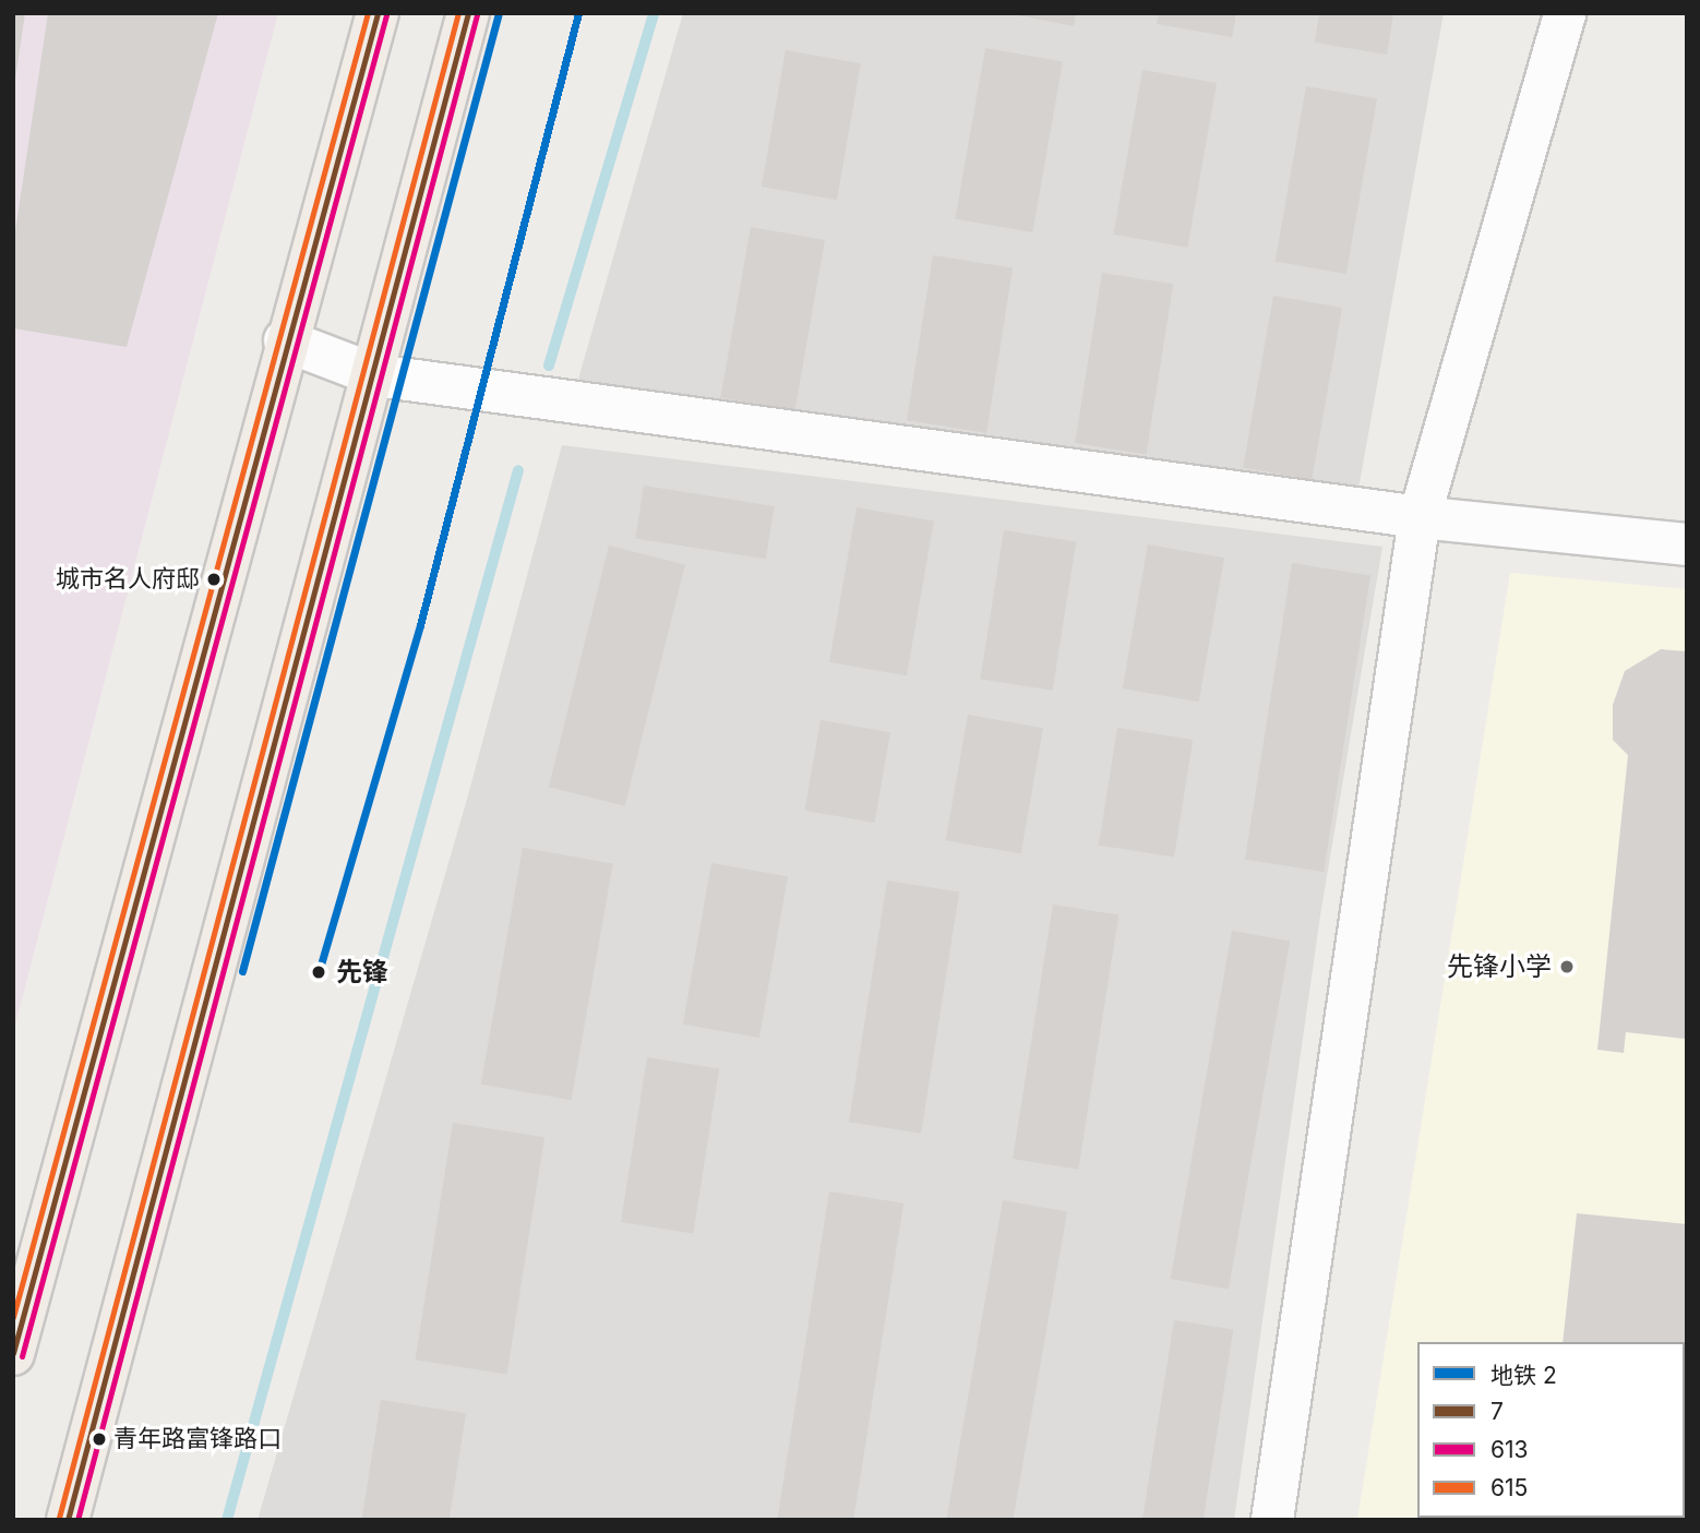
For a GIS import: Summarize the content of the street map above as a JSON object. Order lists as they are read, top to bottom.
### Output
{
  "places": [
    "城市名人府邸",
    "先锋小学",
    "先锋",
    "青年路富锋路口"
  ],
  "lines": [
    "metro line 2",
    "transit line 7",
    "transit line 615",
    "transit line 613"
  ],
  "legend": [
    "地铁 2",
    "7",
    "613",
    "615"
  ]
}
